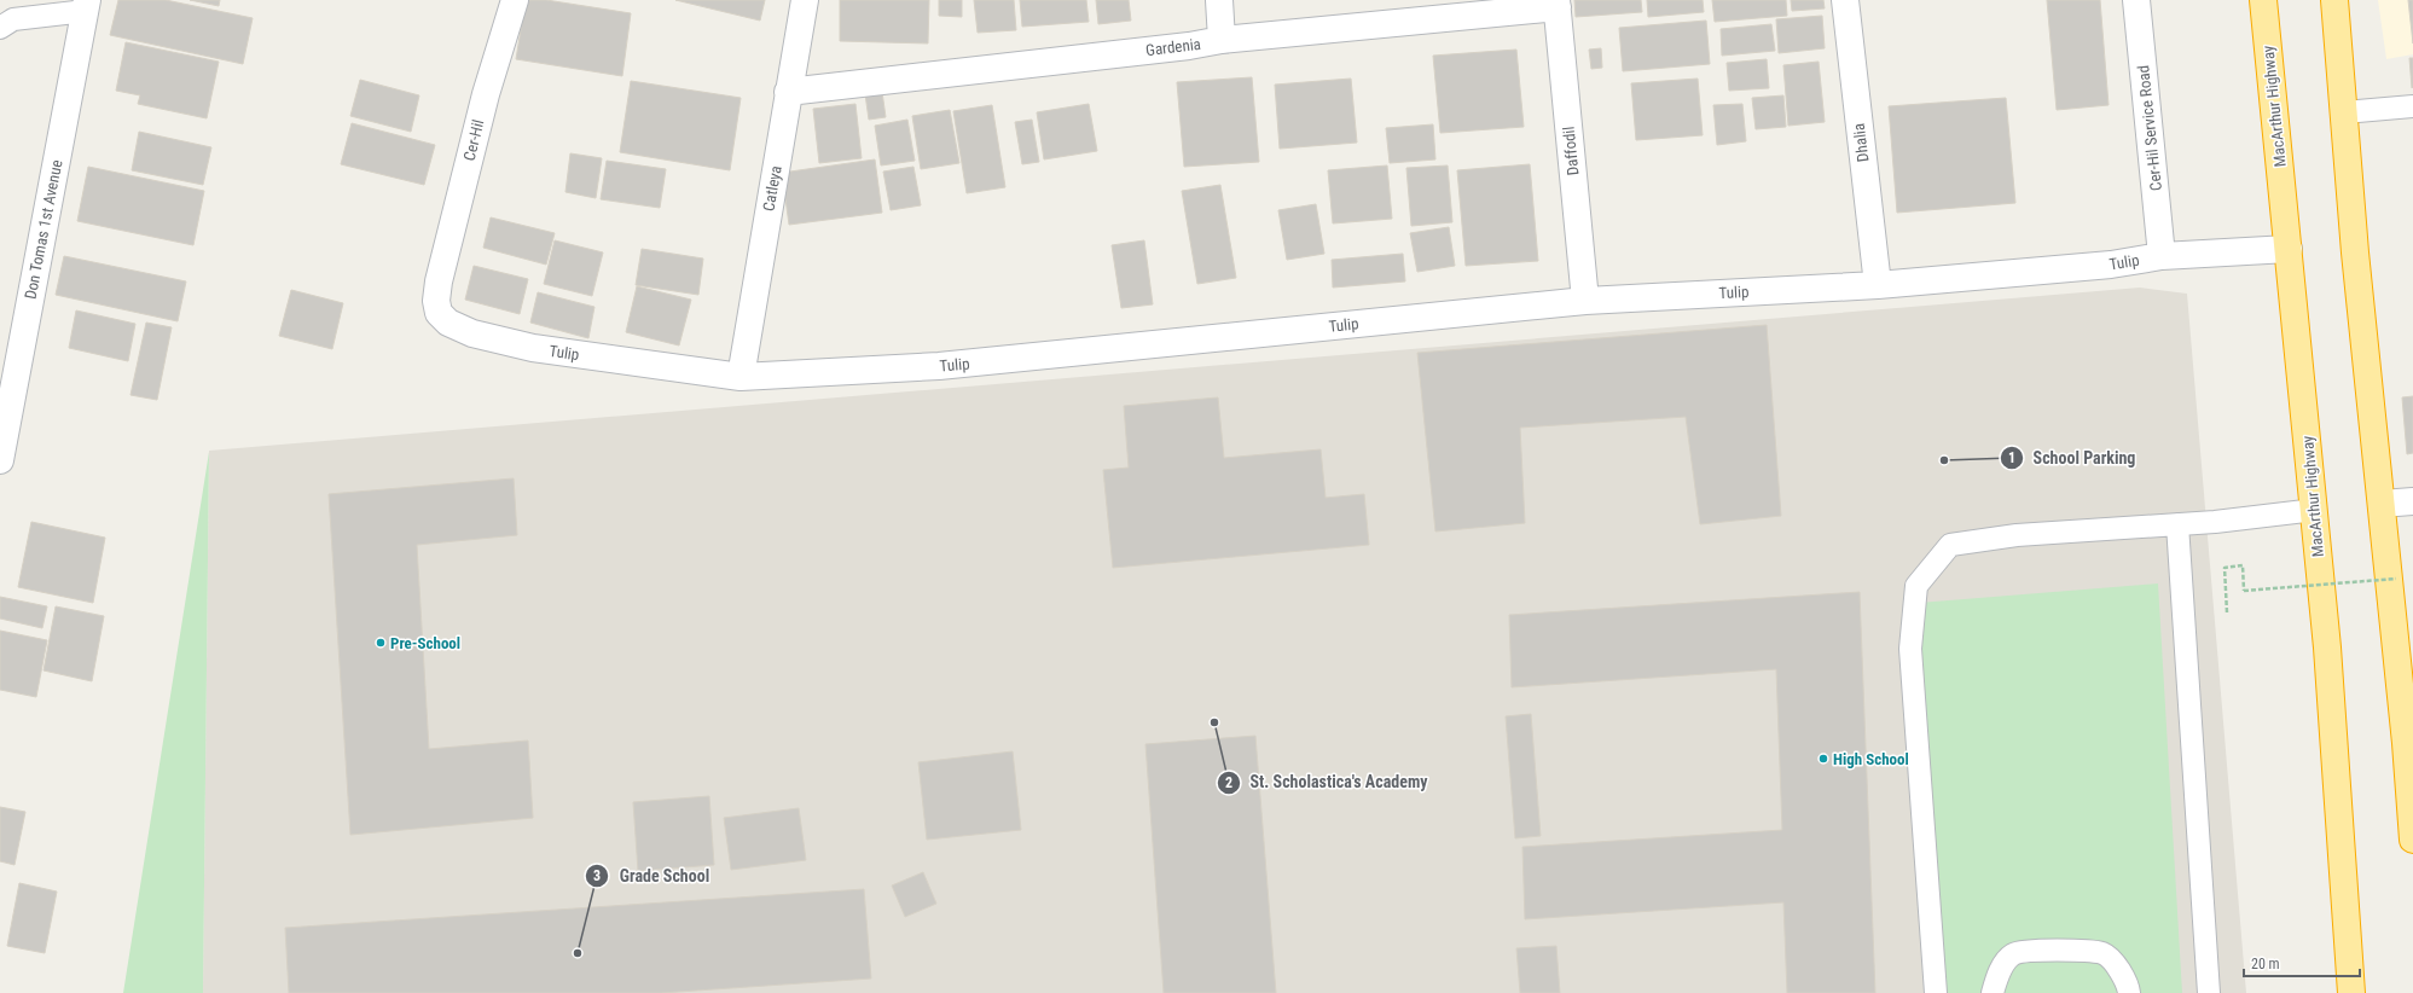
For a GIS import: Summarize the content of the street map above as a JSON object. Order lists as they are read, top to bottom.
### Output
{
  "streets": {
    "highway": ["MacArthur Highway"],
    "street": [
      "Gardenia",
      "Cer-Hil Service Road",
      "Cer-Hil",
      "Dhalia",
      "Daffodil",
      "Catleya",
      "Don Tomas 1st Avenue",
      "Tulip"
    ]
  },
  "crossings": [
    ["Gardenia", "Daffodil"],
    ["Gardenia", "Catleya"],
    ["MacArthur Highway", "Tulip"],
    ["Cer-Hil Service Road", "Tulip"],
    ["Cer-Hil", "Tulip"],
    ["Dhalia", "Tulip"],
    ["Daffodil", "Tulip"],
    ["Catleya", "Tulip"]
  ],
  "places": [
    "School Parking",
    "Pre-School",
    "St. Scholastica's Academy",
    "High School",
    "Grade School"
  ],
  "scale_bar": "20 m"
}
